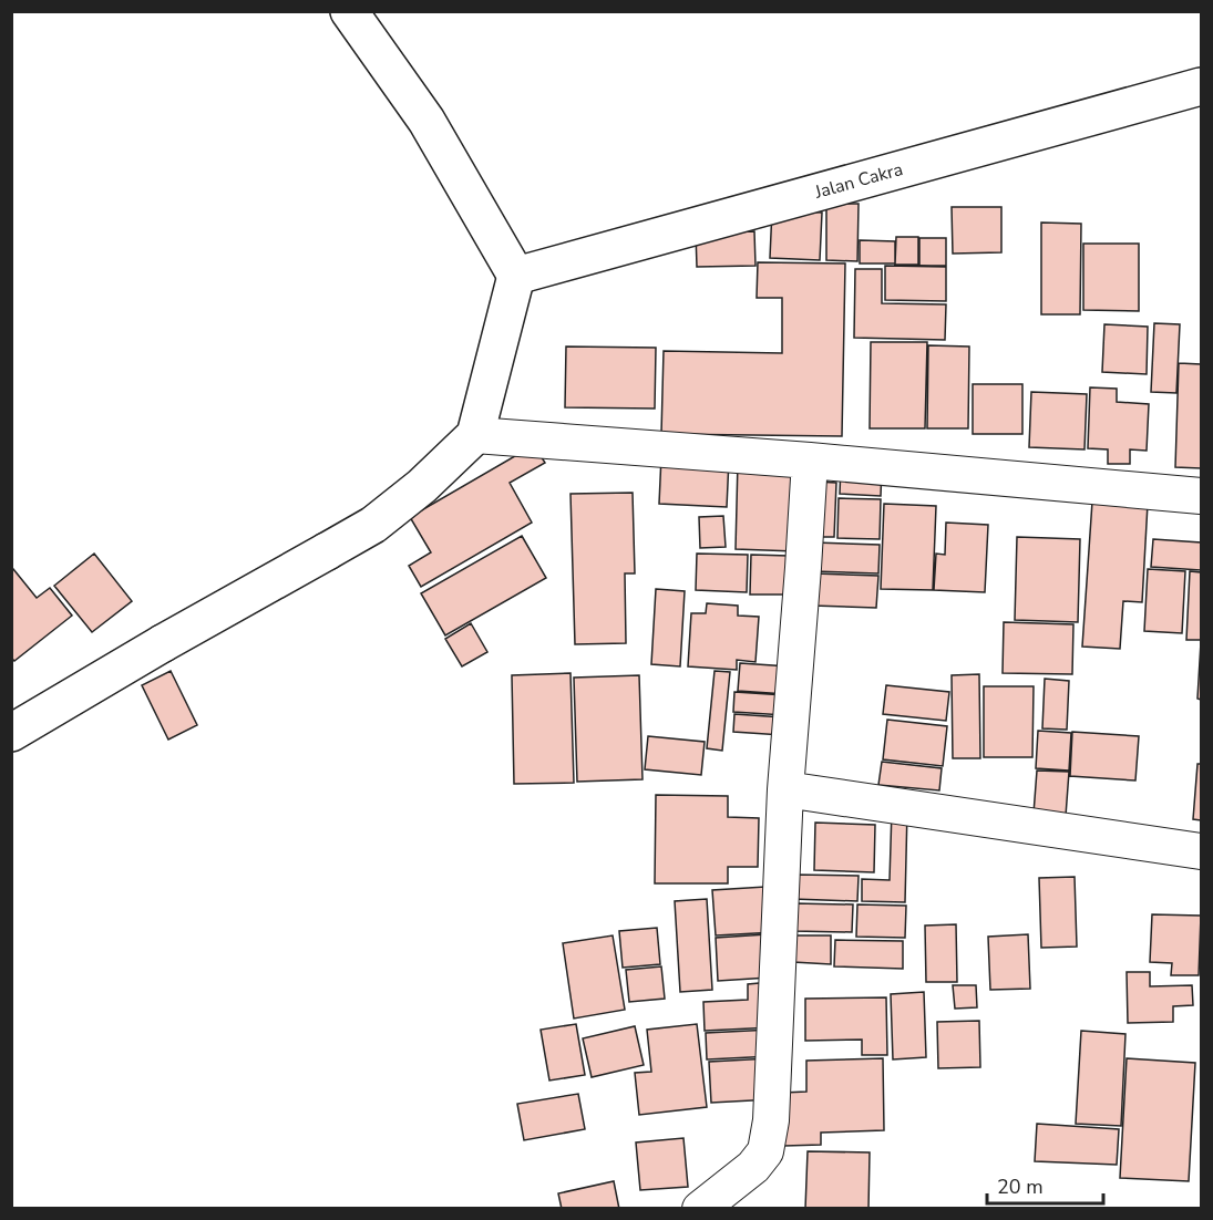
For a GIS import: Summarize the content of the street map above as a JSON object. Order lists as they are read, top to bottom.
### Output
{
  "streets": {
    "street": ["Jalan Cakra"]
  },
  "scale_bar": "20 m"
}
